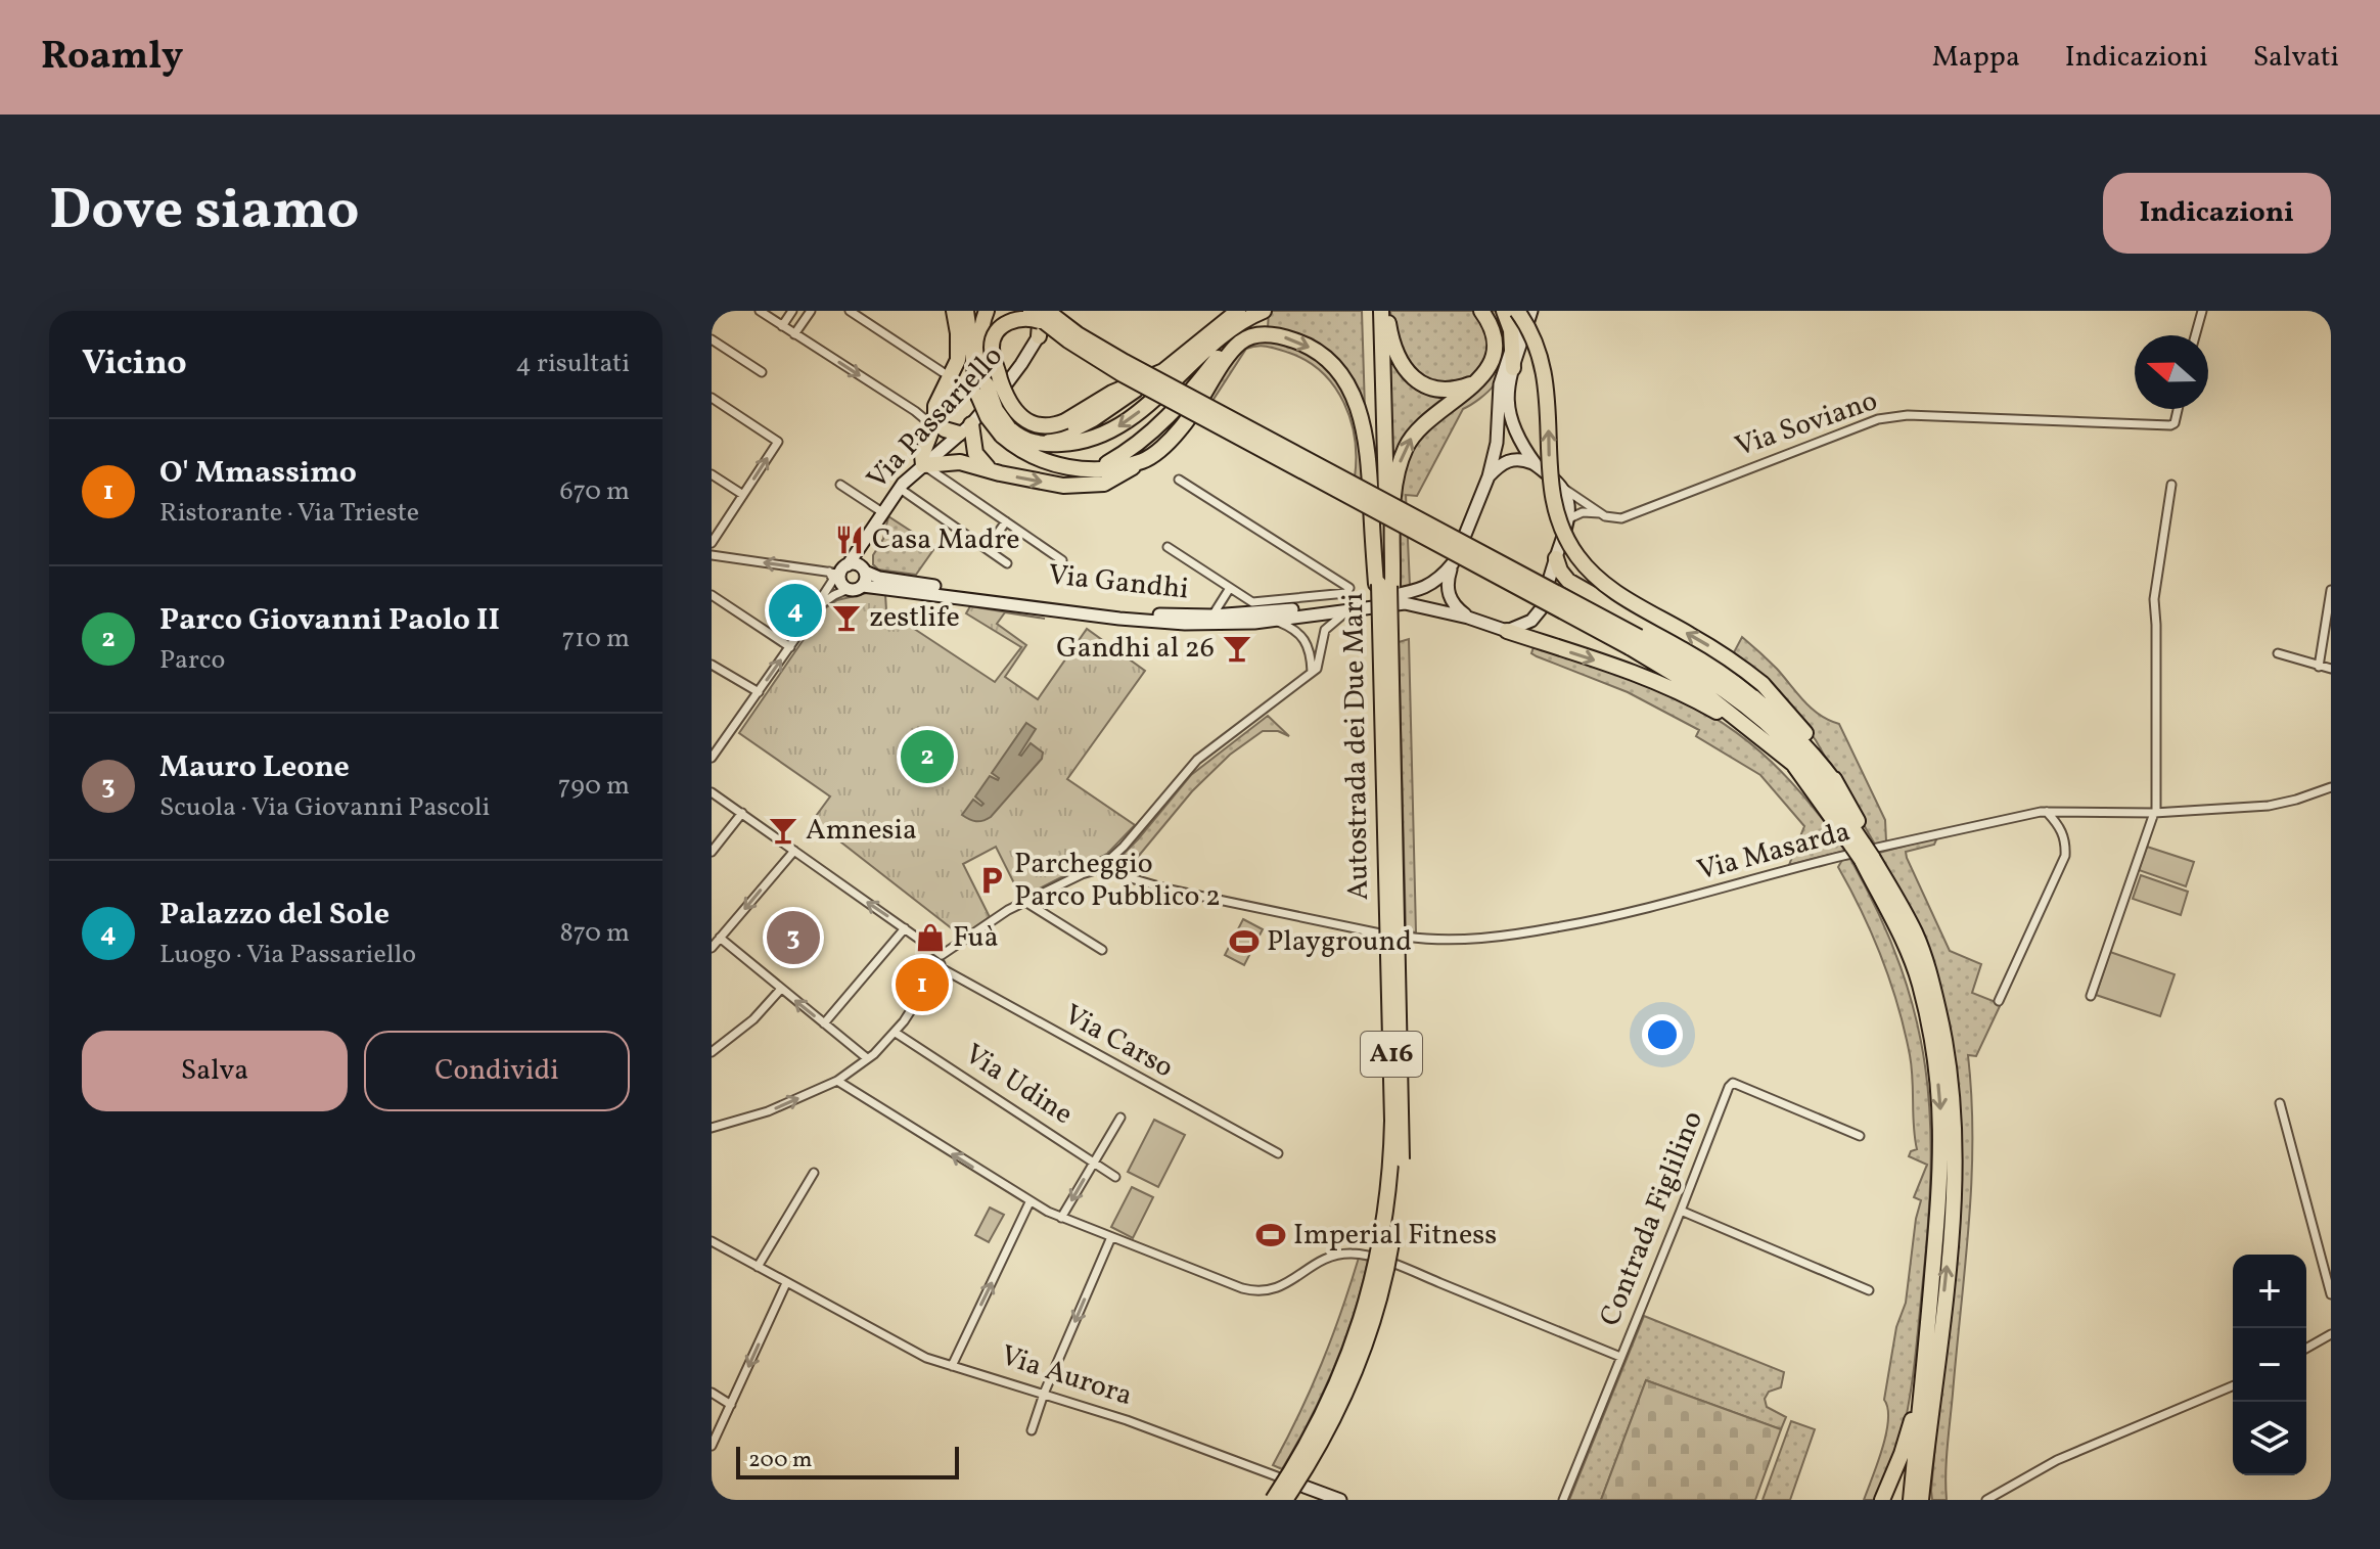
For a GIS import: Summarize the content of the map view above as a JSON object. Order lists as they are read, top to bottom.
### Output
{
  "streets": {
    "highway": ["Autostrada dei Due Mari", "A16"],
    "street": [
      "Via Passariello",
      "Via Soviano",
      "Via Gandhi",
      "Via Masarda",
      "Via Carso",
      "Via Udine",
      "Contrada Figlilino",
      "Via Aurora"
    ]
  },
  "crossings": [
    ["Via Passariello", "Via Gandhi"],
    ["Via Soviano", "Via Gandhi"]
  ],
  "places": {
    "restaurant": ["Casa Madre"],
    "bar": ["zestlife", "Gandhi al 26", "Amnesia"],
    "parking": ["Parcheggio Parco Pubblico 2"],
    "shop": ["Fuà"],
    "sports": ["Playground", "Imperial Fitness"]
  },
  "scale_bar": "200 m",
  "north": "left",
  "page": {
    "header": "Roamly",
    "nav": ["Mappa", "Indicazioni", "Salvati"],
    "title": "Dove siamo",
    "buttons": [
      "Indicazioni",
      ["Salva", "Condividi"]
    ],
    "heading": ["Vicino", "4 risultati"],
    "list": [
      {
        "mark": "1",
        "name": "O' Mmassimo",
        "note": "Ristorante · Via Trieste",
        "value": "670 m"
      },
      {
        "mark": "2",
        "name": "Parco Giovanni Paolo II",
        "note": "Parco",
        "value": "710 m"
      },
      {
        "mark": "3",
        "name": "Mauro Leone",
        "note": "Scuola · Via Giovanni Pascoli",
        "value": "790 m"
      },
      {
        "mark": "4",
        "name": "Palazzo del Sole",
        "note": "Luogo · Via Passariello",
        "value": "870 m"
      }
    ],
    "pins": [
      "4",
      "2",
      "3",
      "1"
    ],
    "map_buttons": ["+", "−"],
    "scale": "200 m"
  }
}
